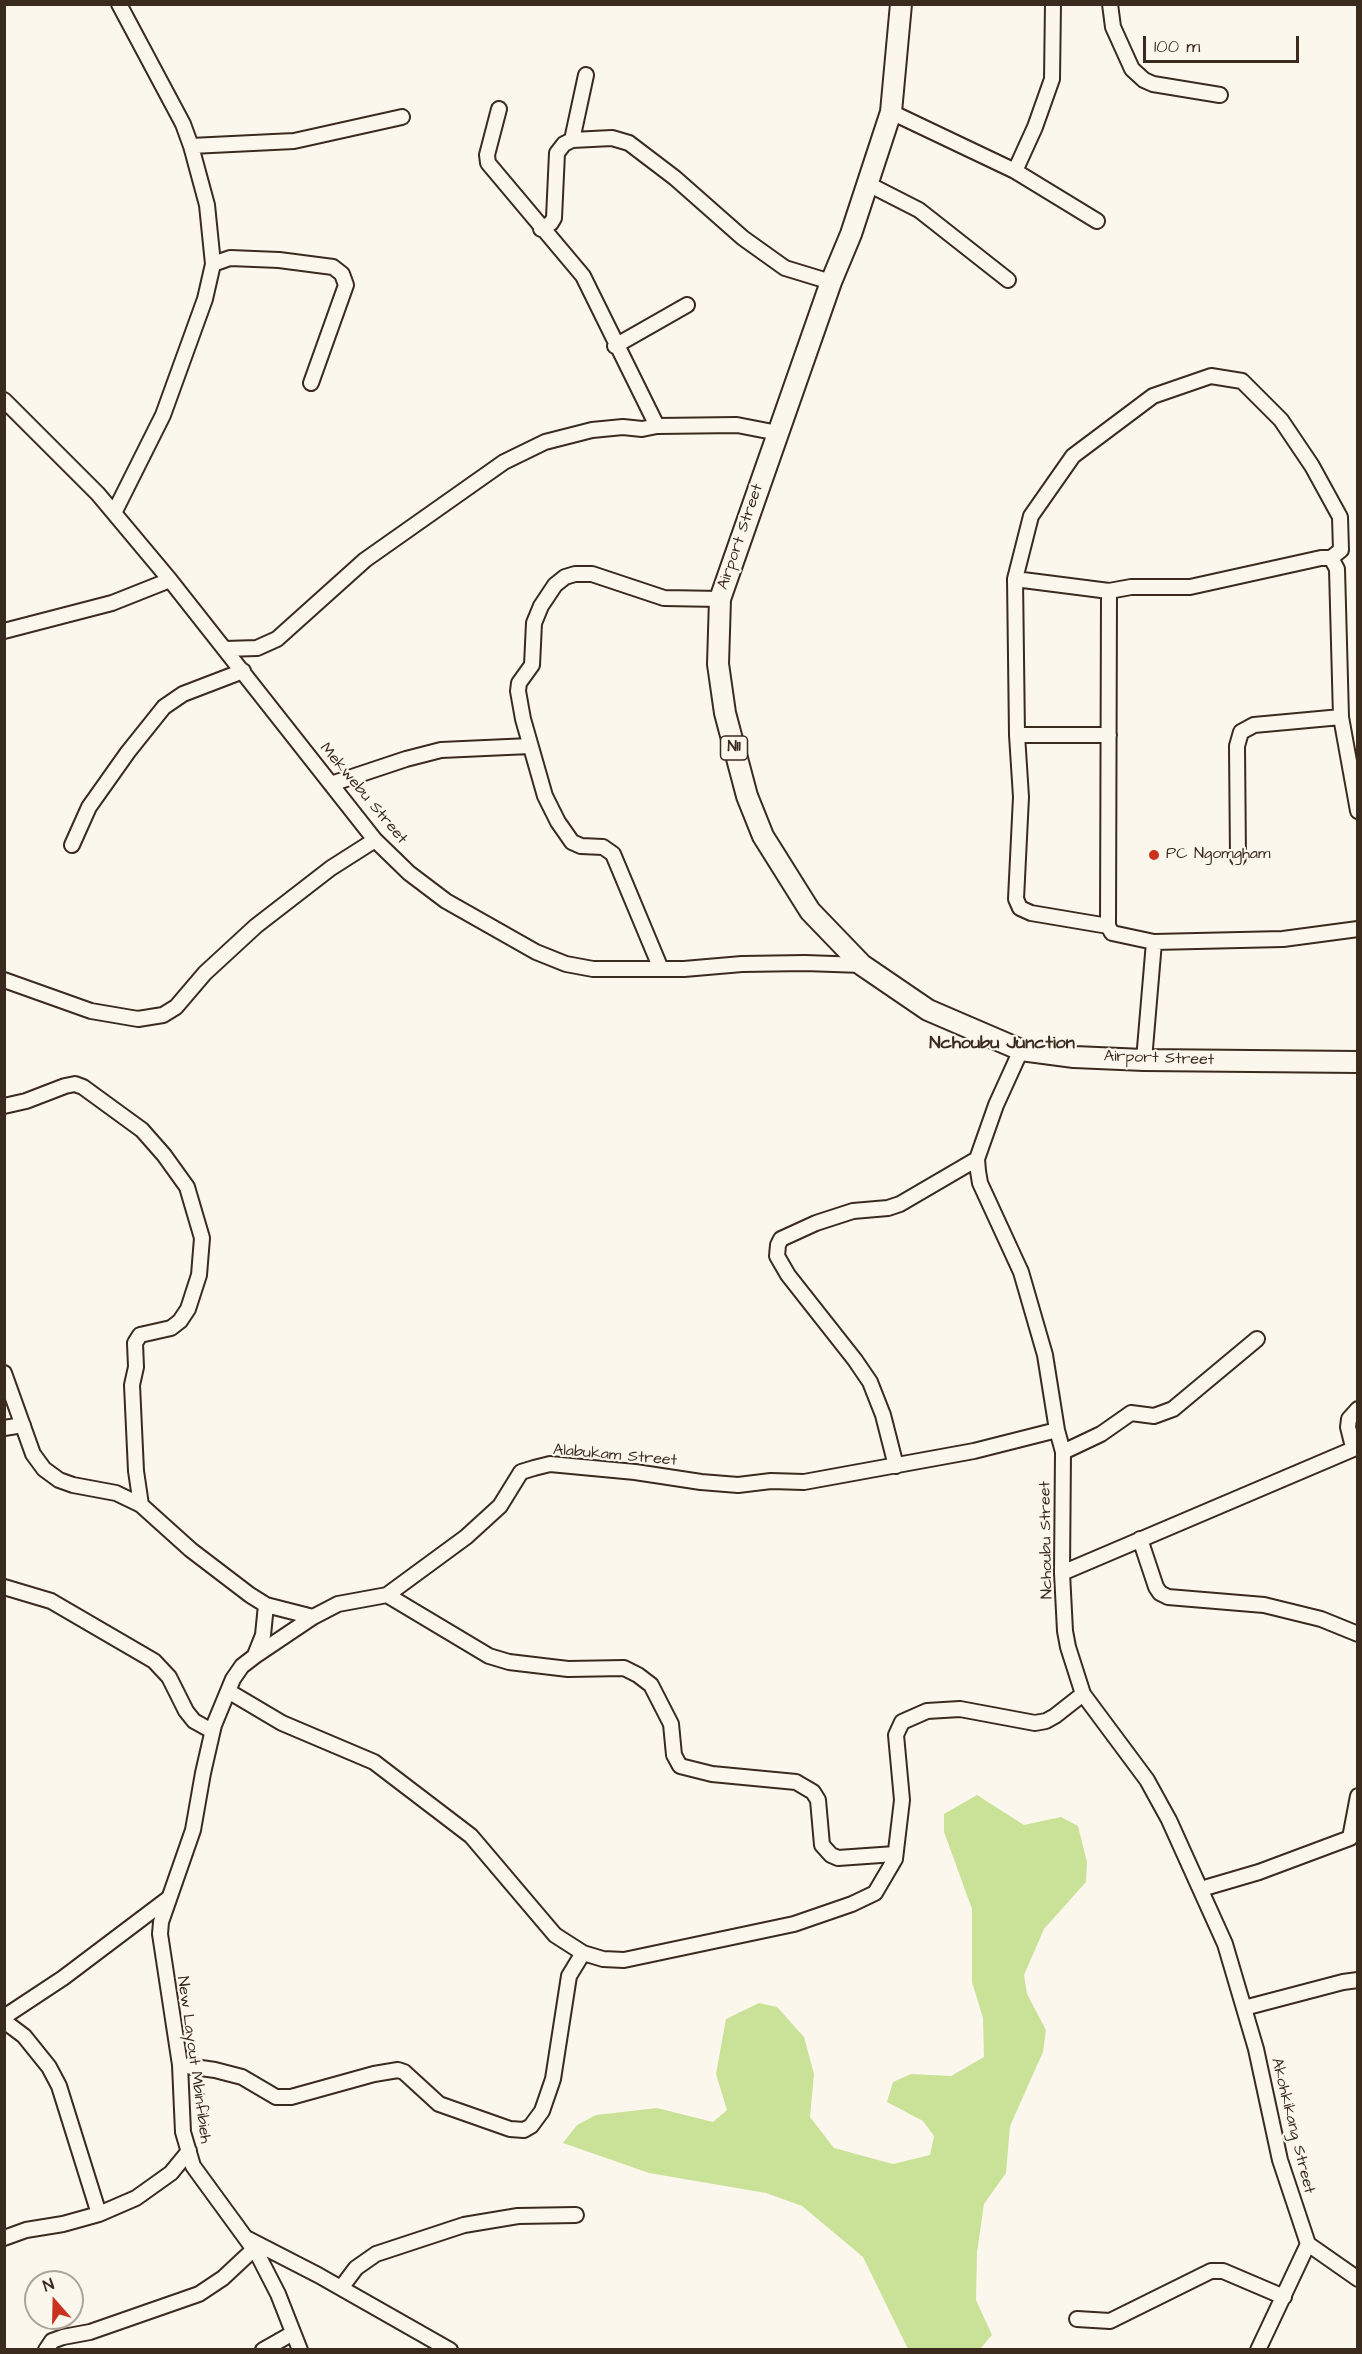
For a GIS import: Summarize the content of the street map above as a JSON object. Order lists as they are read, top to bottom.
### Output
{
  "streets": {
    "highway": ["Airport Street", "N11"],
    "street": [
      "Mekwebu Street",
      "Alabukam Street",
      "Nchoubu Street",
      "New Layout Mbinfibieh",
      "Akohkikang Street"
    ]
  },
  "crossings": [
    ["Airport Street", "Mekwebu Street"],
    ["Airport Street", "Nchoubu Street"],
    ["Alabukam Street", "Nchoubu Street"],
    ["Alabukam Street", "New Layout Mbinfibieh"],
    ["Nchoubu Street", "Akohkikang Street"]
  ],
  "districts": ["Nchoubu Junction"],
  "places": ["PC Ngomgham"],
  "scale_bar": "100 m",
  "north": "top"
}
